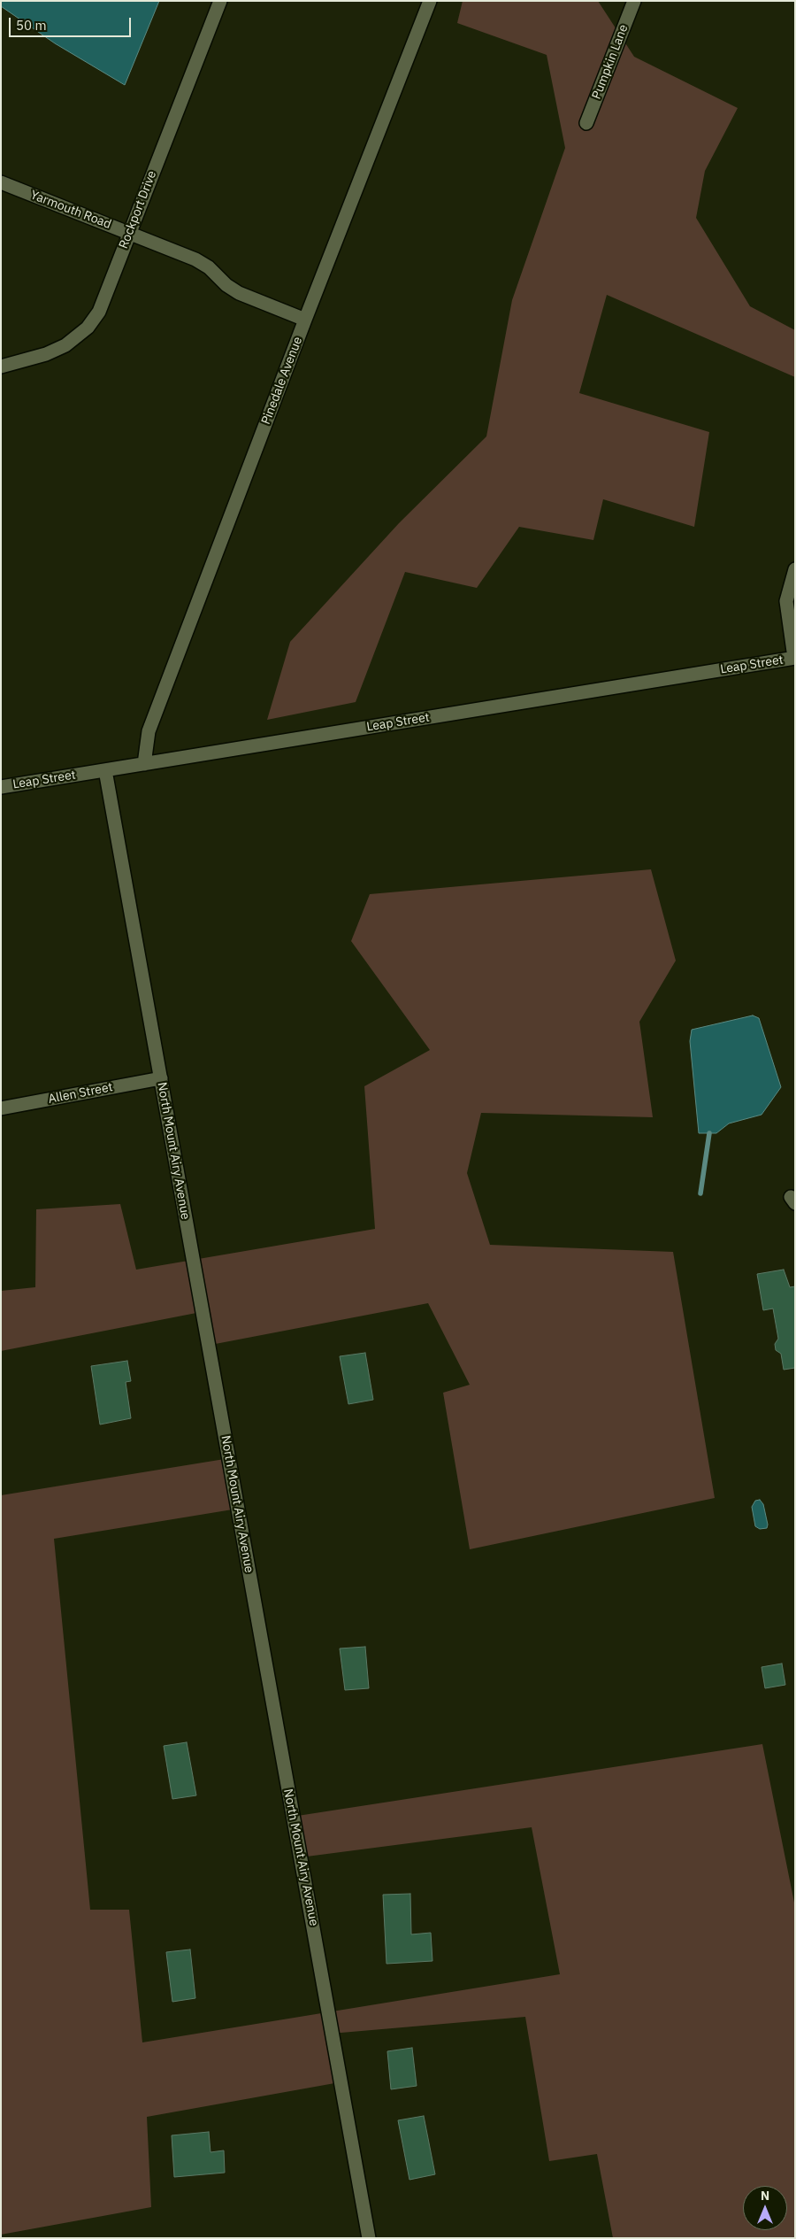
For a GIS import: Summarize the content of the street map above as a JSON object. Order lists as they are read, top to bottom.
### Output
{
  "streets": {
    "street": [
      "Pumpkin Lane",
      "Yarmouth Road",
      "Rockport Drive",
      "Pinedale Avenue",
      "Leap Street",
      "Allen Street",
      "North Mount Airy Avenue"
    ]
  },
  "crossings": [
    ["Yarmouth Road", "Rockport Drive"],
    ["Yarmouth Road", "Pinedale Avenue"],
    ["Pinedale Avenue", "Leap Street"],
    ["Leap Street", "North Mount Airy Avenue"],
    ["Allen Street", "North Mount Airy Avenue"]
  ],
  "scale_bar": "50 m",
  "north": "top"
}
